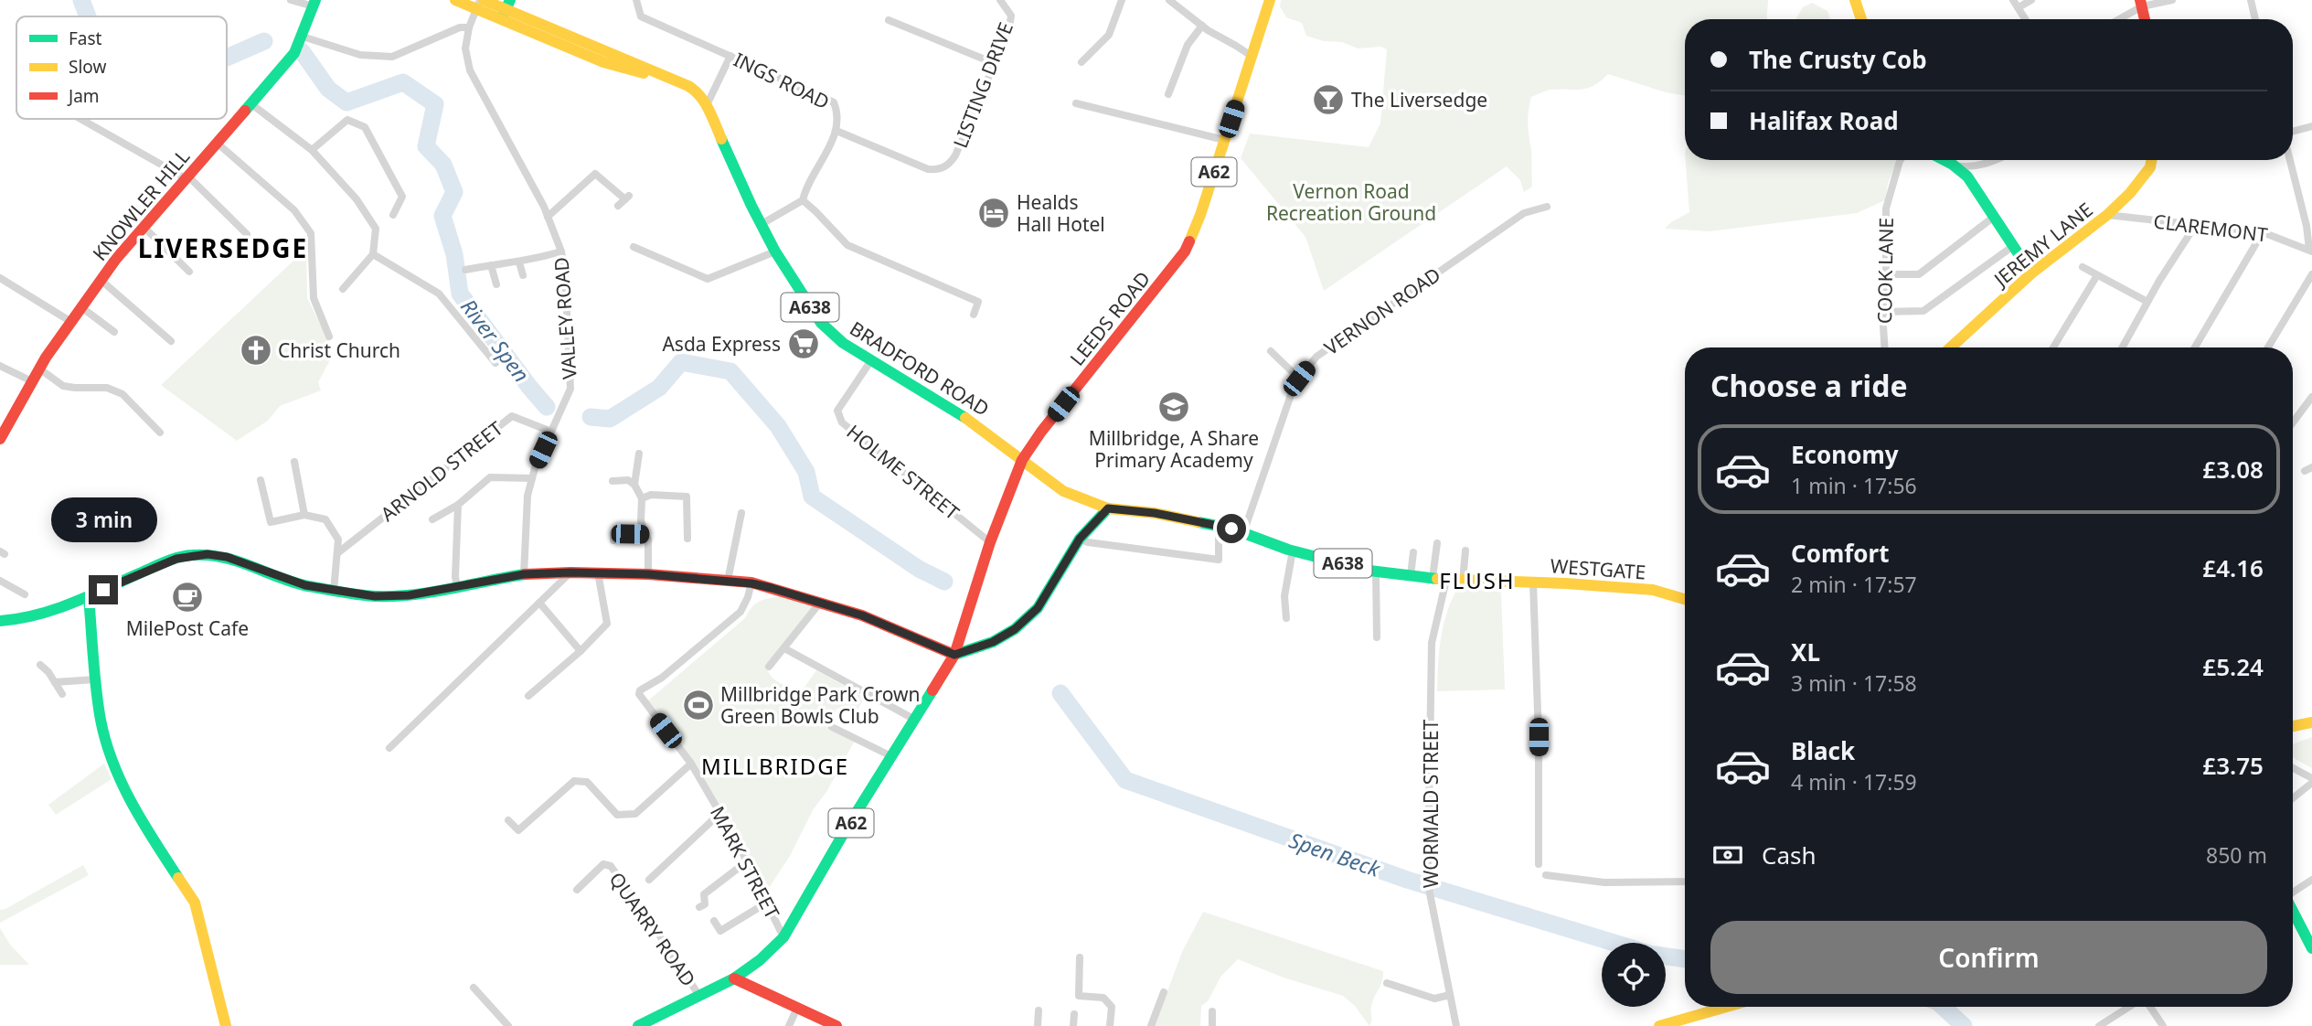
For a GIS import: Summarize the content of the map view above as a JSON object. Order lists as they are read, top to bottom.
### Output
{
  "streets": {
    "main road": [
      "A62",
      "KNOWLER HILL",
      "JEREMY LANE",
      "A638",
      "LEEDS ROAD",
      "BRADFORD ROAD",
      "WESTGATE"
    ],
    "street": [
      "INGS ROAD",
      "LISTING DRIVE",
      "CLAREMONT",
      "COOK LANE",
      "VERNON ROAD",
      "VALLEY ROAD",
      "ARNOLD STREET",
      "HOLME STREET",
      "WORMALD STREET",
      "MARK STREET",
      "QUARRY ROAD"
    ]
  },
  "crossings": [
    ["INGS ROAD", "LISTING DRIVE"],
    ["A62", "LEEDS ROAD"],
    ["A62", "MARK STREET"],
    ["A62", "QUARRY ROAD"],
    ["CLAREMONT", "JEREMY LANE"],
    ["A638", "VERNON ROAD"],
    ["A638", "BRADFORD ROAD"],
    ["A638", "WESTGATE"],
    ["A638", "WORMALD STREET"],
    ["VALLEY ROAD", "BRADFORD ROAD"],
    ["VALLEY ROAD", "ARNOLD STREET"],
    ["LEEDS ROAD", "BRADFORD ROAD"],
    ["LEEDS ROAD", "HOLME STREET"],
    ["BRADFORD ROAD", "HOLME STREET"]
  ],
  "districts": ["LIVERSEDGE", "FLUSH", "MILLBRIDGE"],
  "water": ["River Spen", "Spen Beck"],
  "parks": ["Vernon Road Recreation Ground"],
  "places": {
    "bar": ["The Liversedge"],
    "hotel": ["Healds Hall Hotel"],
    "supermarket": ["Asda Express"],
    "church": ["Christ Church"],
    "school or university": ["Millbridge, A Share Primary Academy"],
    "cafe": ["MilePost Cafe"],
    "sports": ["Millbridge Park Crown Green Bowls Club"]
  },
  "legend": ["Fast", "Slow", "Jam"],
  "page": {
    "banner": ["The Crusty Cob", "Halifax Road"],
    "heading": "Choose a ride",
    "list": [
      {
        "name": "Economy",
        "note": "1 min · 17:56",
        "value": "£3.08"
      },
      {
        "name": "Comfort",
        "note": "2 min · 17:57",
        "value": "£4.16"
      },
      {
        "name": "XL",
        "note": "3 min · 17:58",
        "value": "£5.24"
      },
      {
        "name": "Black",
        "note": "4 min · 17:59",
        "value": "£3.75"
      }
    ],
    "bubble": "3 min",
    "pay": ["Cash", "850 m"],
    "buttons": "Confirm"
  }
}
